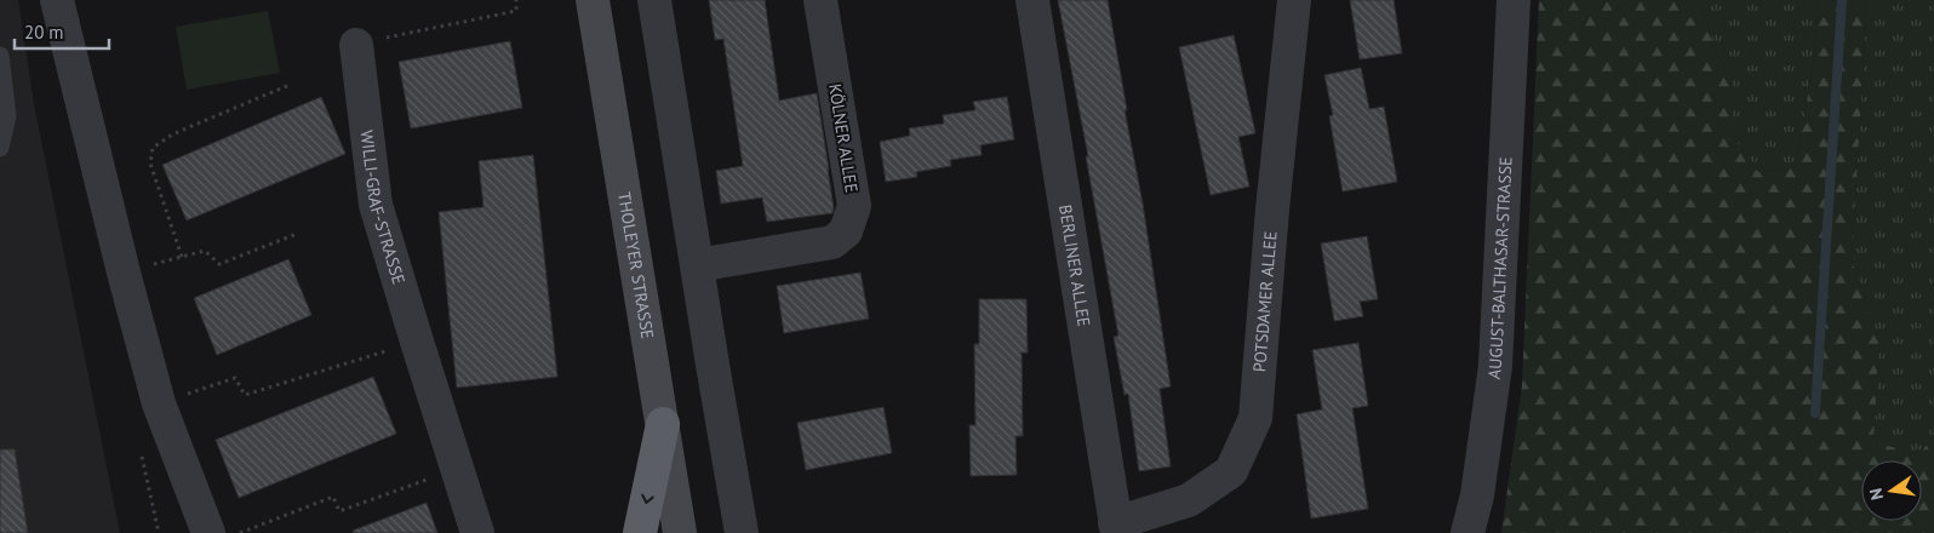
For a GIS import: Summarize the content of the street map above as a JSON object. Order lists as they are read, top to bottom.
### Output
{
  "streets": {
    "main road": ["THOLEYER STRASSE"],
    "street": [
      "KÖLNER ALLEE",
      "WILLI-GRAF-STRASSE",
      "BERLINER ALLEE",
      "AUGUST-BALTHASAR-STRASSE",
      "POTSDAMER ALLEE"
    ]
  },
  "crossings": [
    ["BERLINER ALLEE", "POTSDAMER ALLEE"]
  ],
  "scale_bar": "20 m",
  "north": "left"
}
